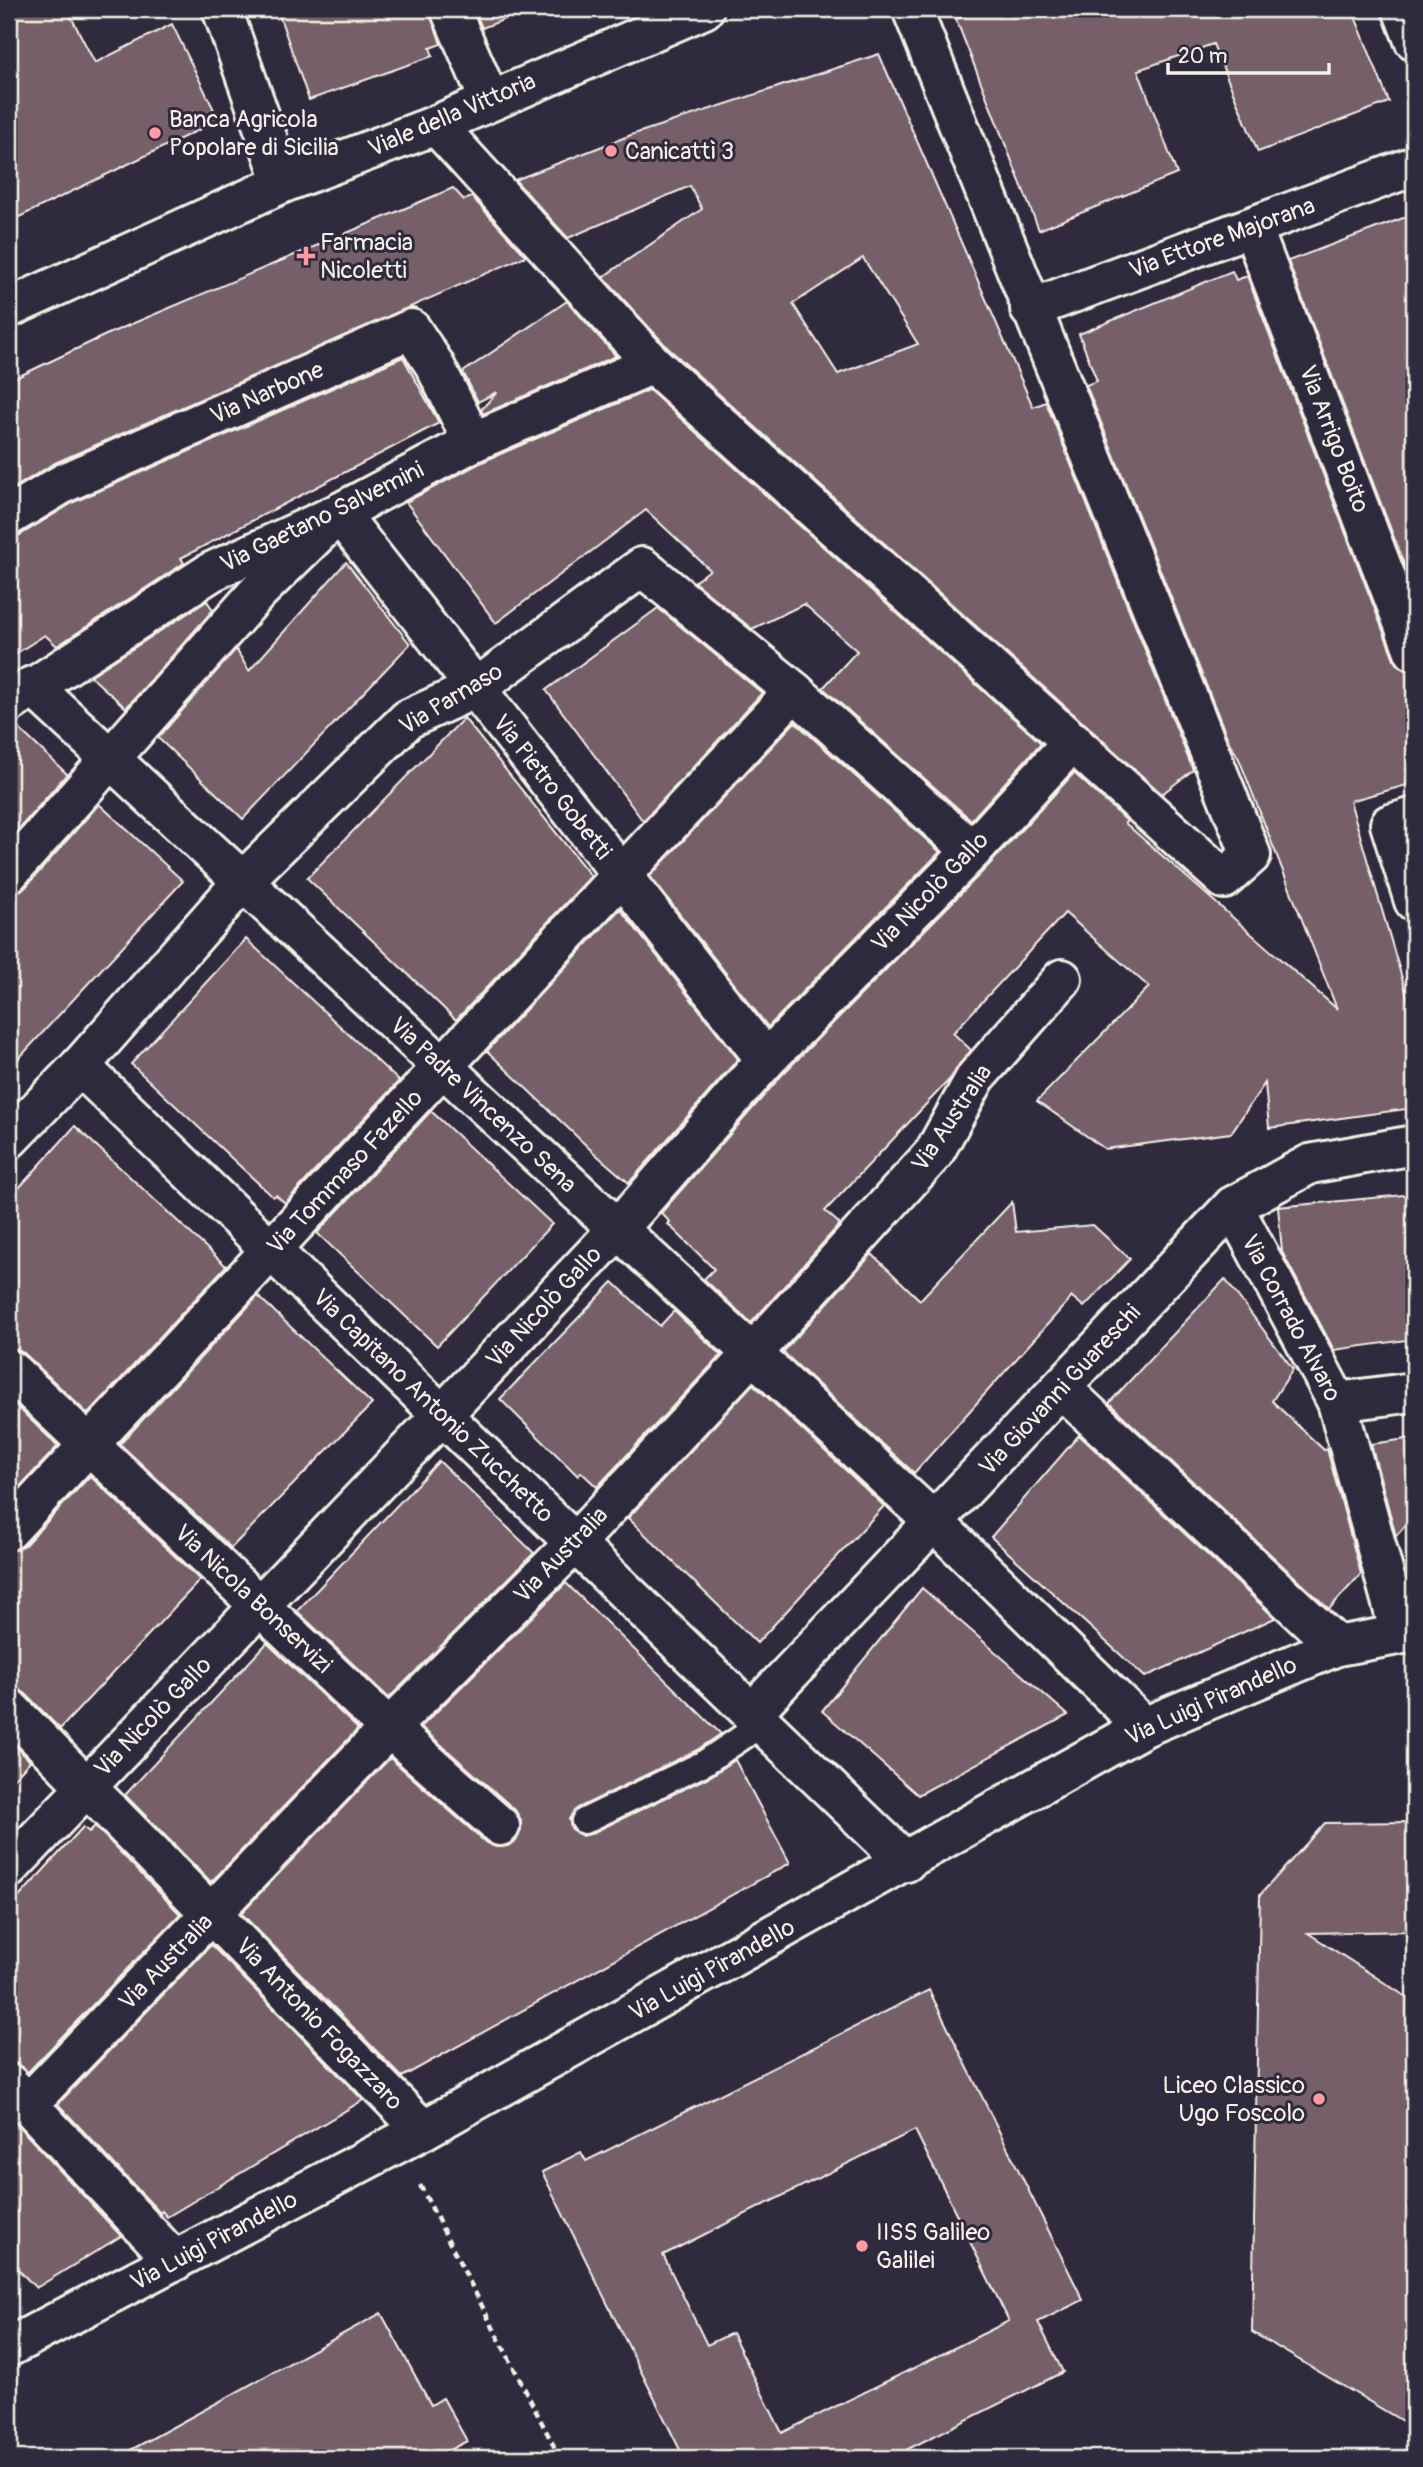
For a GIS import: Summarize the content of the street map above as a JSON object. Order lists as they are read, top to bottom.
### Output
{
  "streets": {
    "street": [
      "Viale della Vittoria",
      "Via Ettore Majorana",
      "Via Narbone",
      "Via Arrigo Boito",
      "Via Gaetano Salvemini",
      "Via Parnaso",
      "Via Pietro Gobetti",
      "Via Nicolò Gallo",
      "Via Padre Vincenzo Sena",
      "Via Australia",
      "Via Tommaso Fazello",
      "Via Corrado Alvaro",
      "Via Giovanni Guareschi",
      "Via Capitano Antonio Zucchetto",
      "Via Nicola Bonservizi",
      "Via Luigi Pirandello",
      "Via Antonio Fogazzaro"
    ]
  },
  "crossings": [
    ["Via Ettore Majorana", "Via Arrigo Boito"],
    ["Via Narbone", "Via Gaetano Salvemini"],
    ["Via Gaetano Salvemini", "Via Pietro Gobetti"],
    ["Via Gaetano Salvemini", "Via Padre Vincenzo Sena"],
    ["Via Parnaso", "Via Pietro Gobetti"],
    ["Via Parnaso", "Via Nicolò Gallo"],
    ["Via Parnaso", "Via Padre Vincenzo Sena"],
    ["Via Parnaso", "Via Tommaso Fazello"],
    ["Via Parnaso", "Via Capitano Antonio Zucchetto"],
    ["Via Pietro Gobetti", "Via Nicolò Gallo"],
    ["Via Pietro Gobetti", "Via Tommaso Fazello"],
    ["Via Nicolò Gallo", "Via Padre Vincenzo Sena"],
    ["Via Nicolò Gallo", "Via Capitano Antonio Zucchetto"],
    ["Via Nicolò Gallo", "Via Nicola Bonservizi"],
    ["Via Nicolò Gallo", "Via Antonio Fogazzaro"],
    ["Via Padre Vincenzo Sena", "Via Australia"],
    ["Via Padre Vincenzo Sena", "Via Tommaso Fazello"],
    ["Via Padre Vincenzo Sena", "Via Giovanni Guareschi"],
    ["Via Padre Vincenzo Sena", "Via Luigi Pirandello"],
    ["Via Australia", "Via Capitano Antonio Zucchetto"],
    ["Via Australia", "Via Nicola Bonservizi"],
    ["Via Australia", "Via Antonio Fogazzaro"],
    ["Via Tommaso Fazello", "Via Capitano Antonio Zucchetto"],
    ["Via Tommaso Fazello", "Via Nicola Bonservizi"],
    ["Via Corrado Alvaro", "Via Giovanni Guareschi"],
    ["Via Corrado Alvaro", "Via Luigi Pirandello"],
    ["Via Giovanni Guareschi", "Via Capitano Antonio Zucchetto"],
    ["Via Capitano Antonio Zucchetto", "Via Luigi Pirandello"],
    ["Via Luigi Pirandello", "Via Antonio Fogazzaro"]
  ],
  "places": {
    "other": [
      "Banca Agricola Popolare di Sicilia",
      "Canicattì 3",
      "Liceo Classico Ugo Foscolo",
      "IISS Galileo Galilei"
    ],
    "health": ["Farmacia Nicoletti"]
  },
  "scale_bar": "20 m"
}
